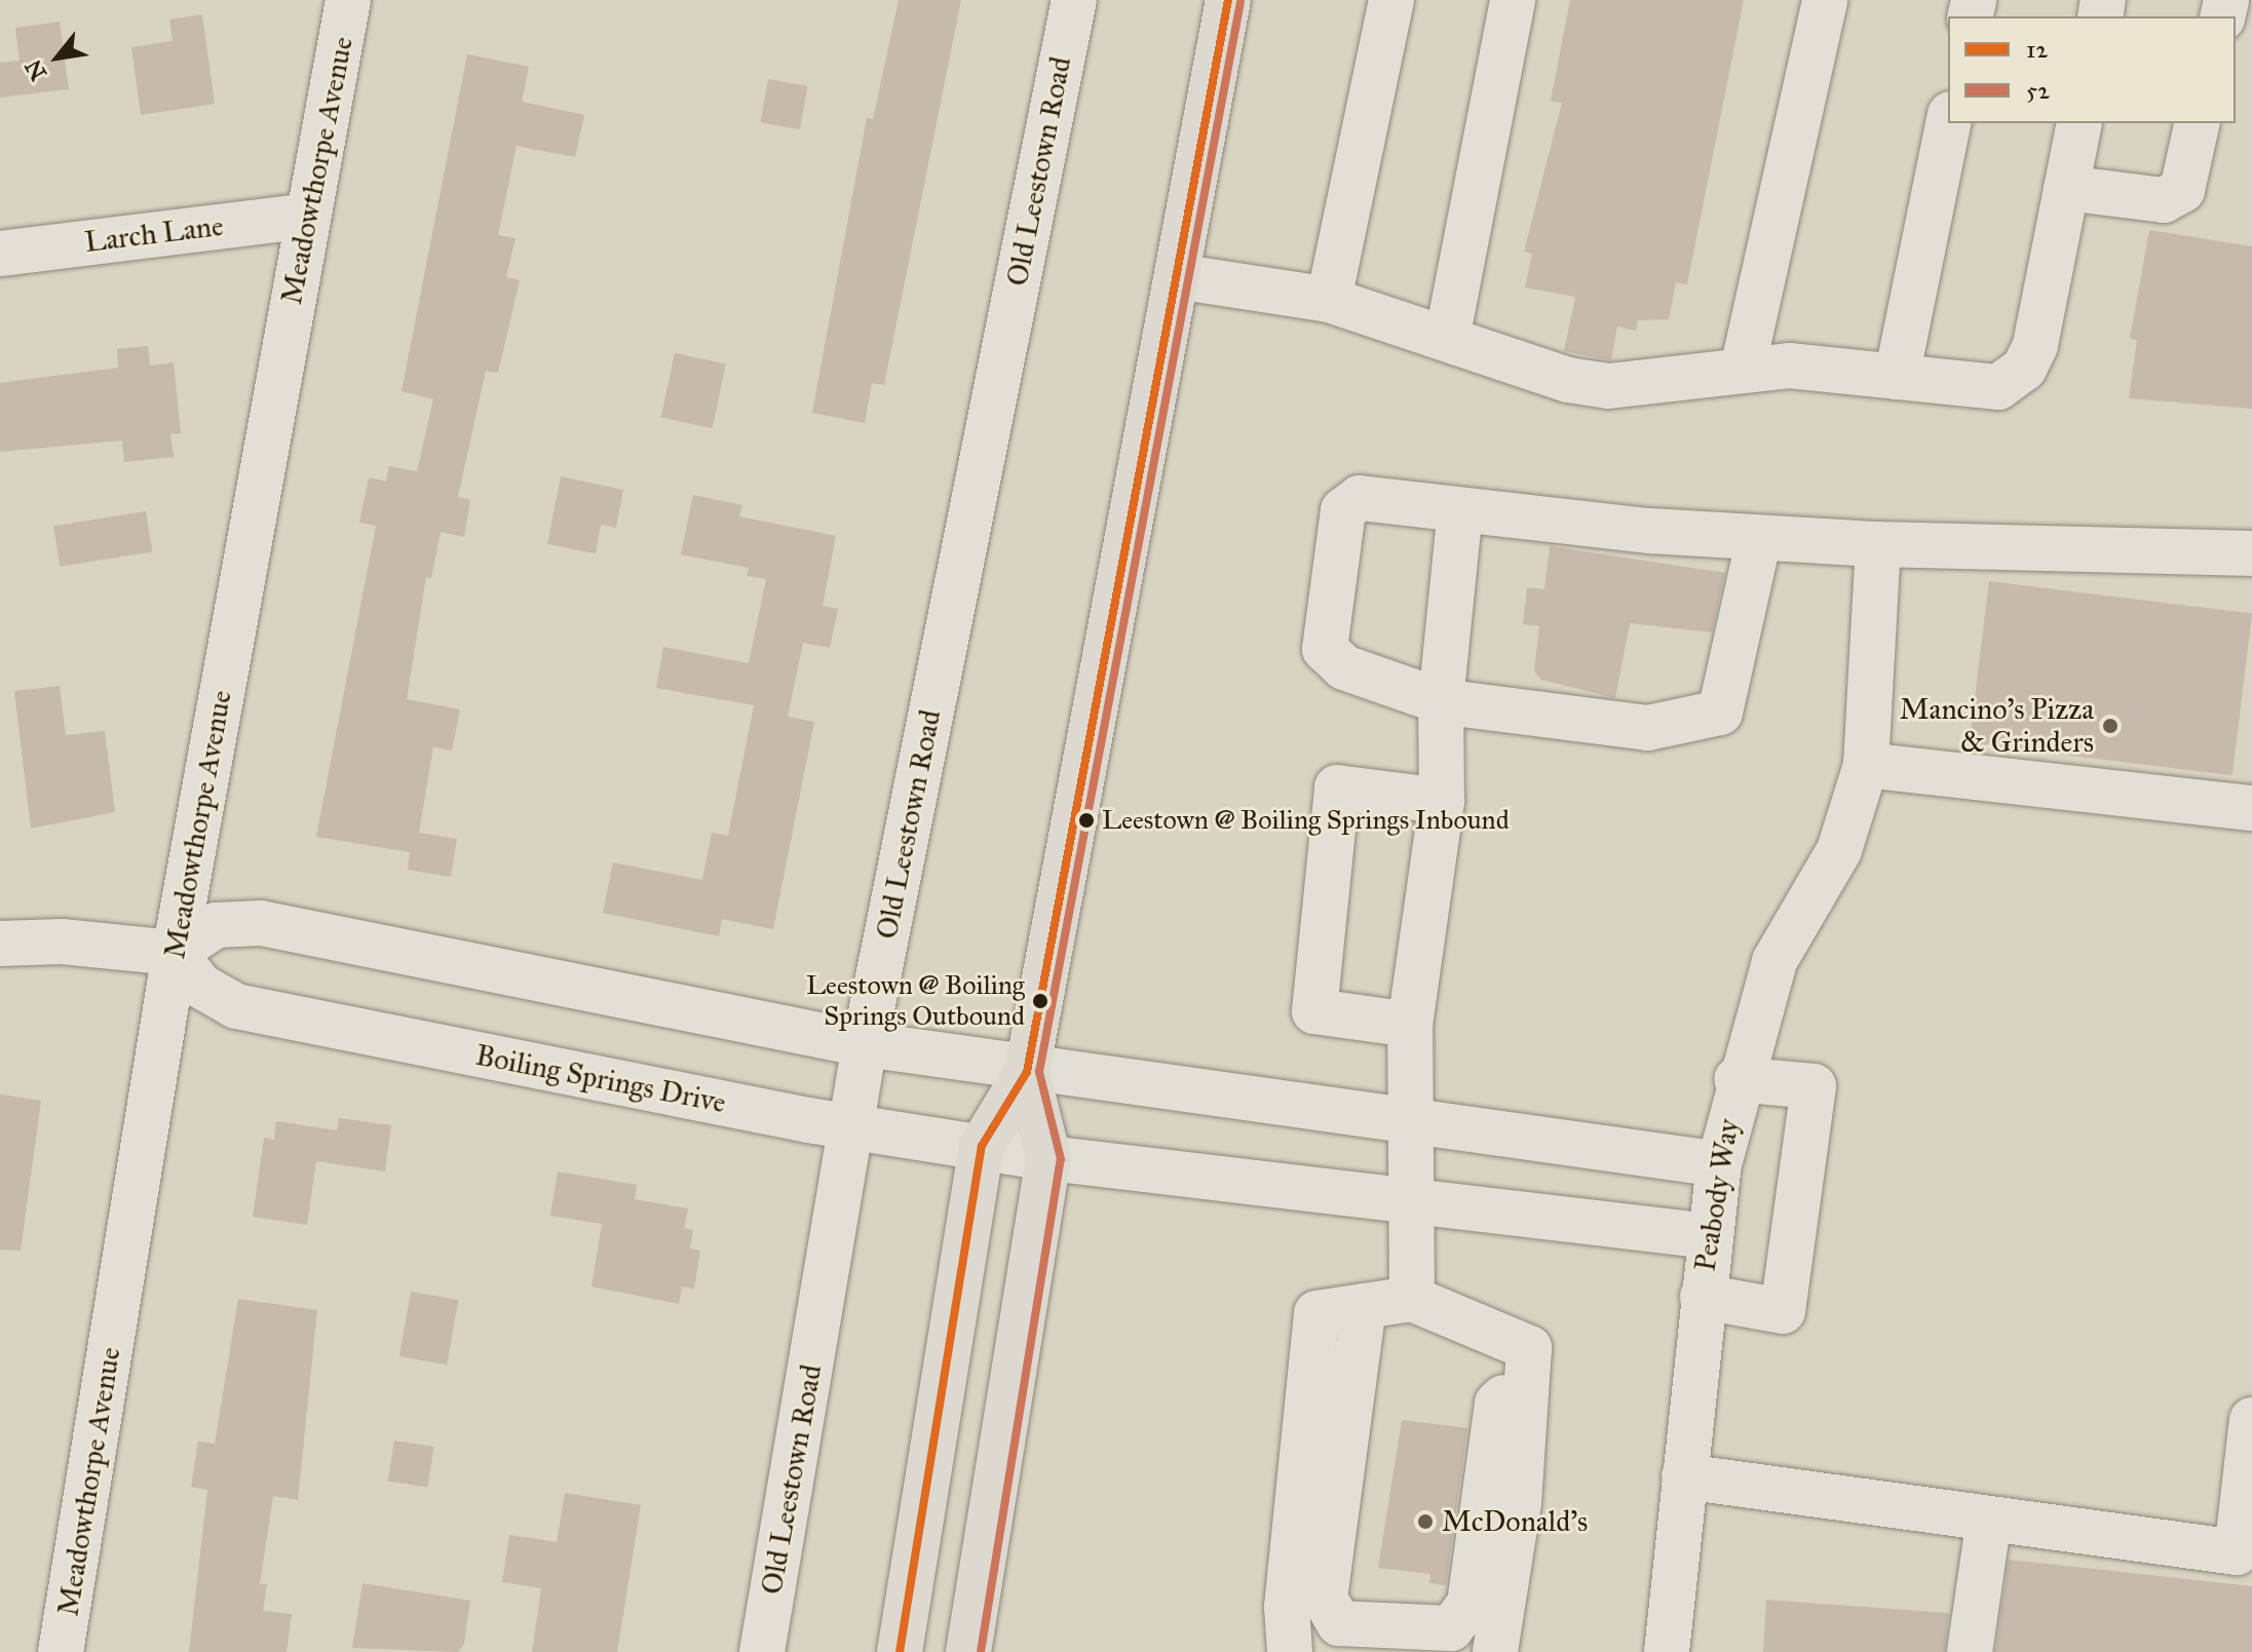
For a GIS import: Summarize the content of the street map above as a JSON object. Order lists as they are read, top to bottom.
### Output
{
  "streets": {
    "street": [
      "Meadowthorpe Avenue",
      "Old Leestown Road",
      "Larch Lane",
      "Boiling Springs Drive",
      "Peabody Way"
    ]
  },
  "crossings": [
    ["Meadowthorpe Avenue", "Larch Lane"],
    ["Meadowthorpe Avenue", "Boiling Springs Drive"],
    ["Old Leestown Road", "Boiling Springs Drive"],
    ["Boiling Springs Drive", "Peabody Way"]
  ],
  "places": [
    "Mancino's Pizza & Grinders",
    "Leestown @ Boiling Springs Inbound",
    "Leestown @ Boiling Springs Outbound",
    "McDonald's"
  ],
  "lines": ["transit line 12", "transit line 52"],
  "legend": ["12", "52"],
  "north": "bottom left"
}
